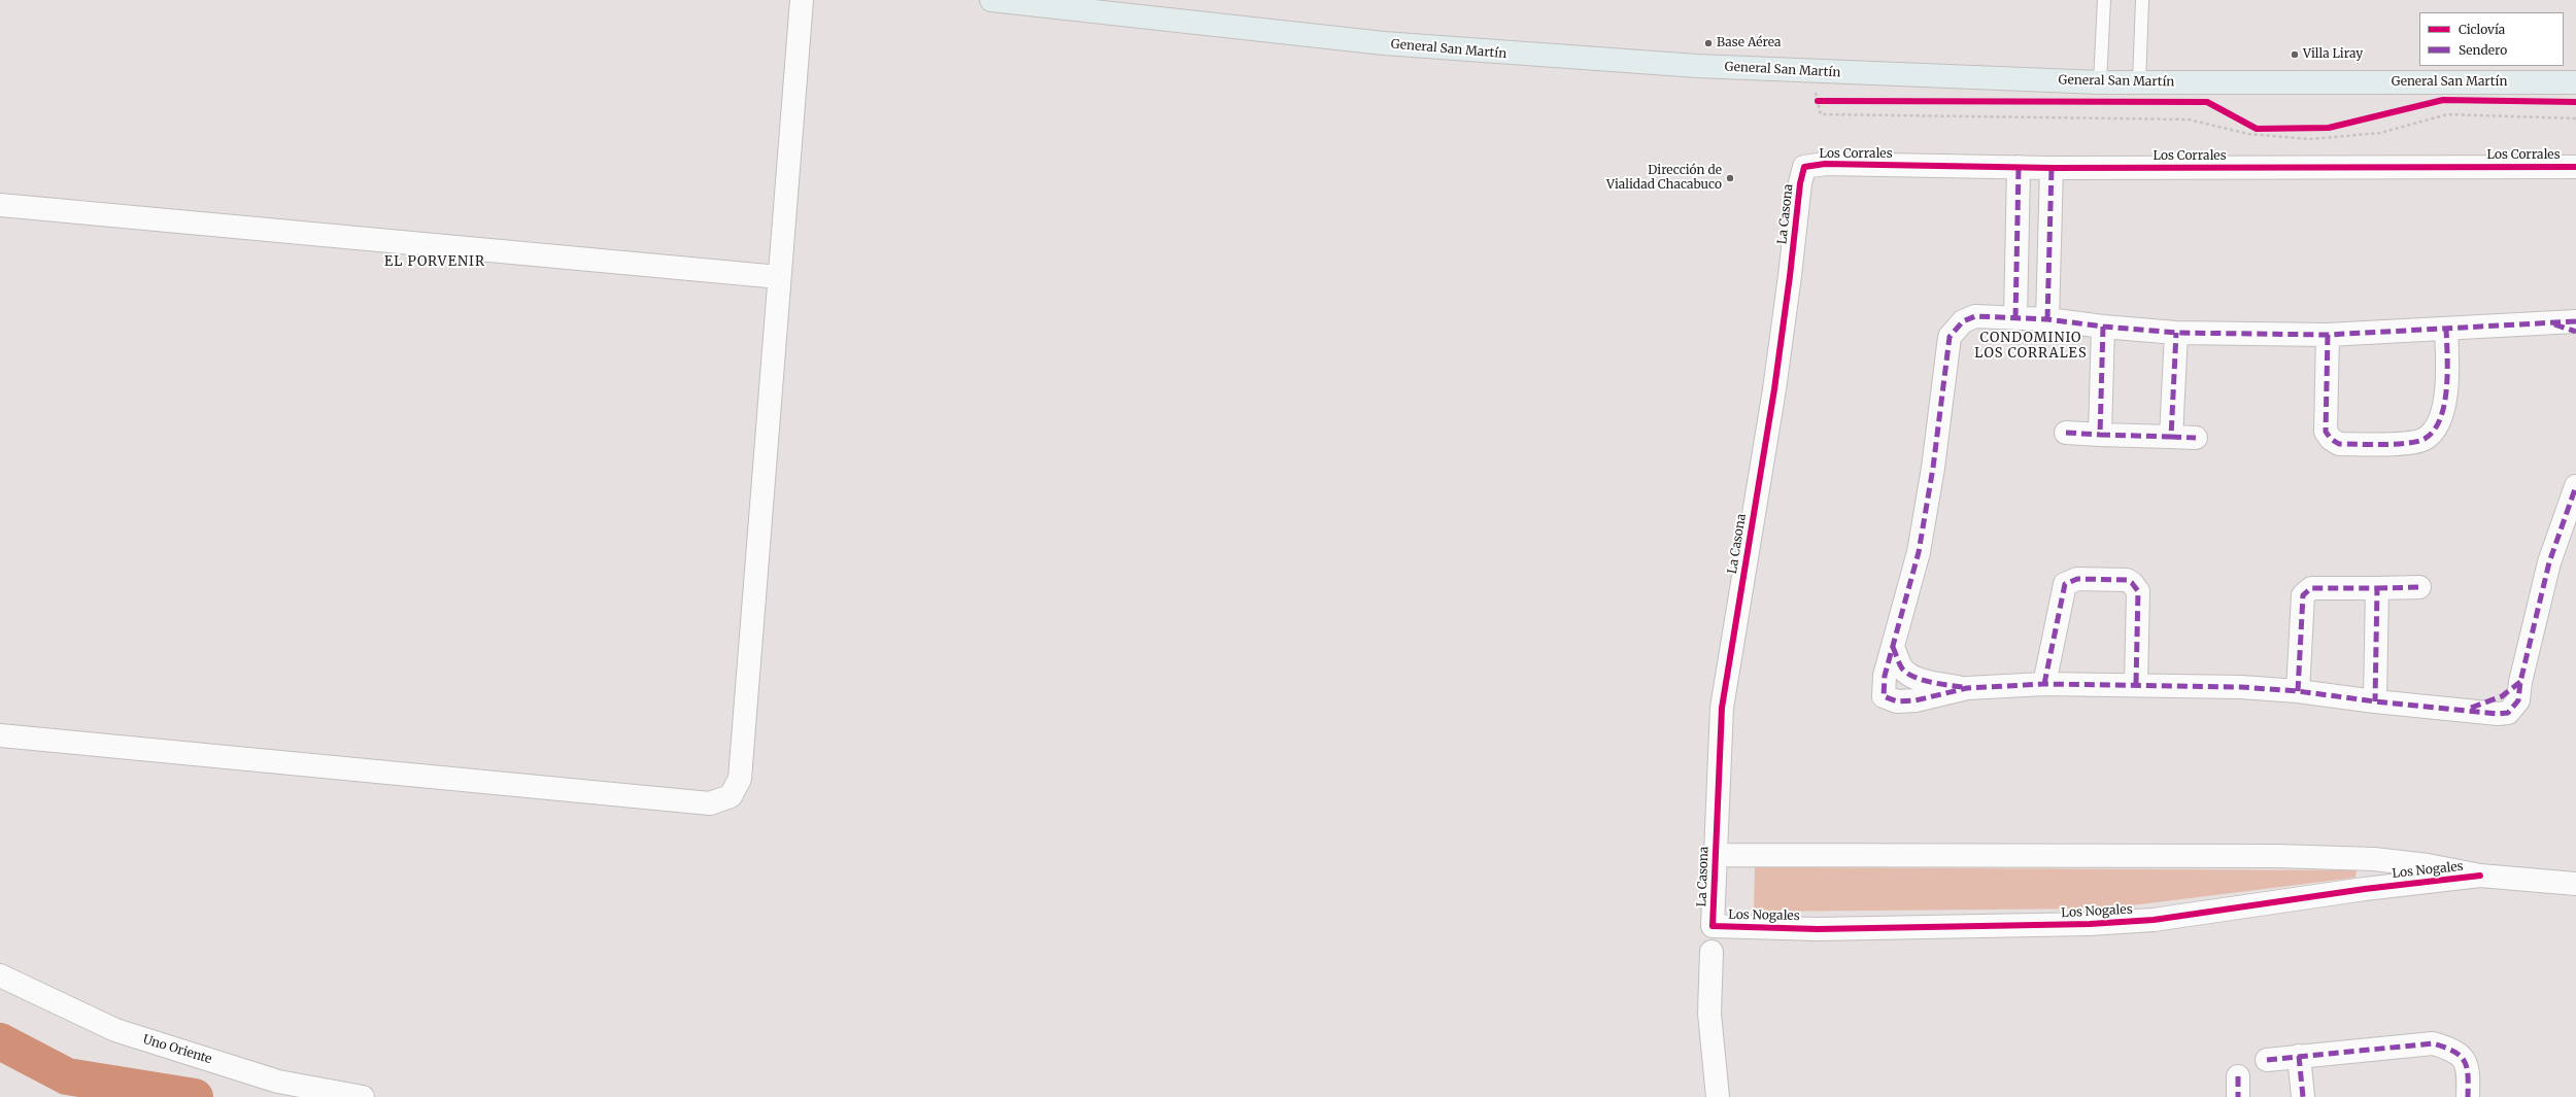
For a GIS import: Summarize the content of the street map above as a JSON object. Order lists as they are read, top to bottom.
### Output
{
  "streets": {
    "main road": ["General San Martín"],
    "street": [
      "Los Corrales",
      "La Casona",
      "Los Nogales",
      "Uno Oriente"
    ]
  },
  "crossings": [
    ["Los Corrales", "La Casona"],
    ["La Casona", "Los Nogales"]
  ],
  "districts": ["EL PORVENIR", "CONDOMINIO LOS CORRALES"],
  "places": ["Base Aérea", "Villa Liray", "Dirección de Vialidad Chacabuco"],
  "legend": ["Ciclovía", "Sendero"]
}
